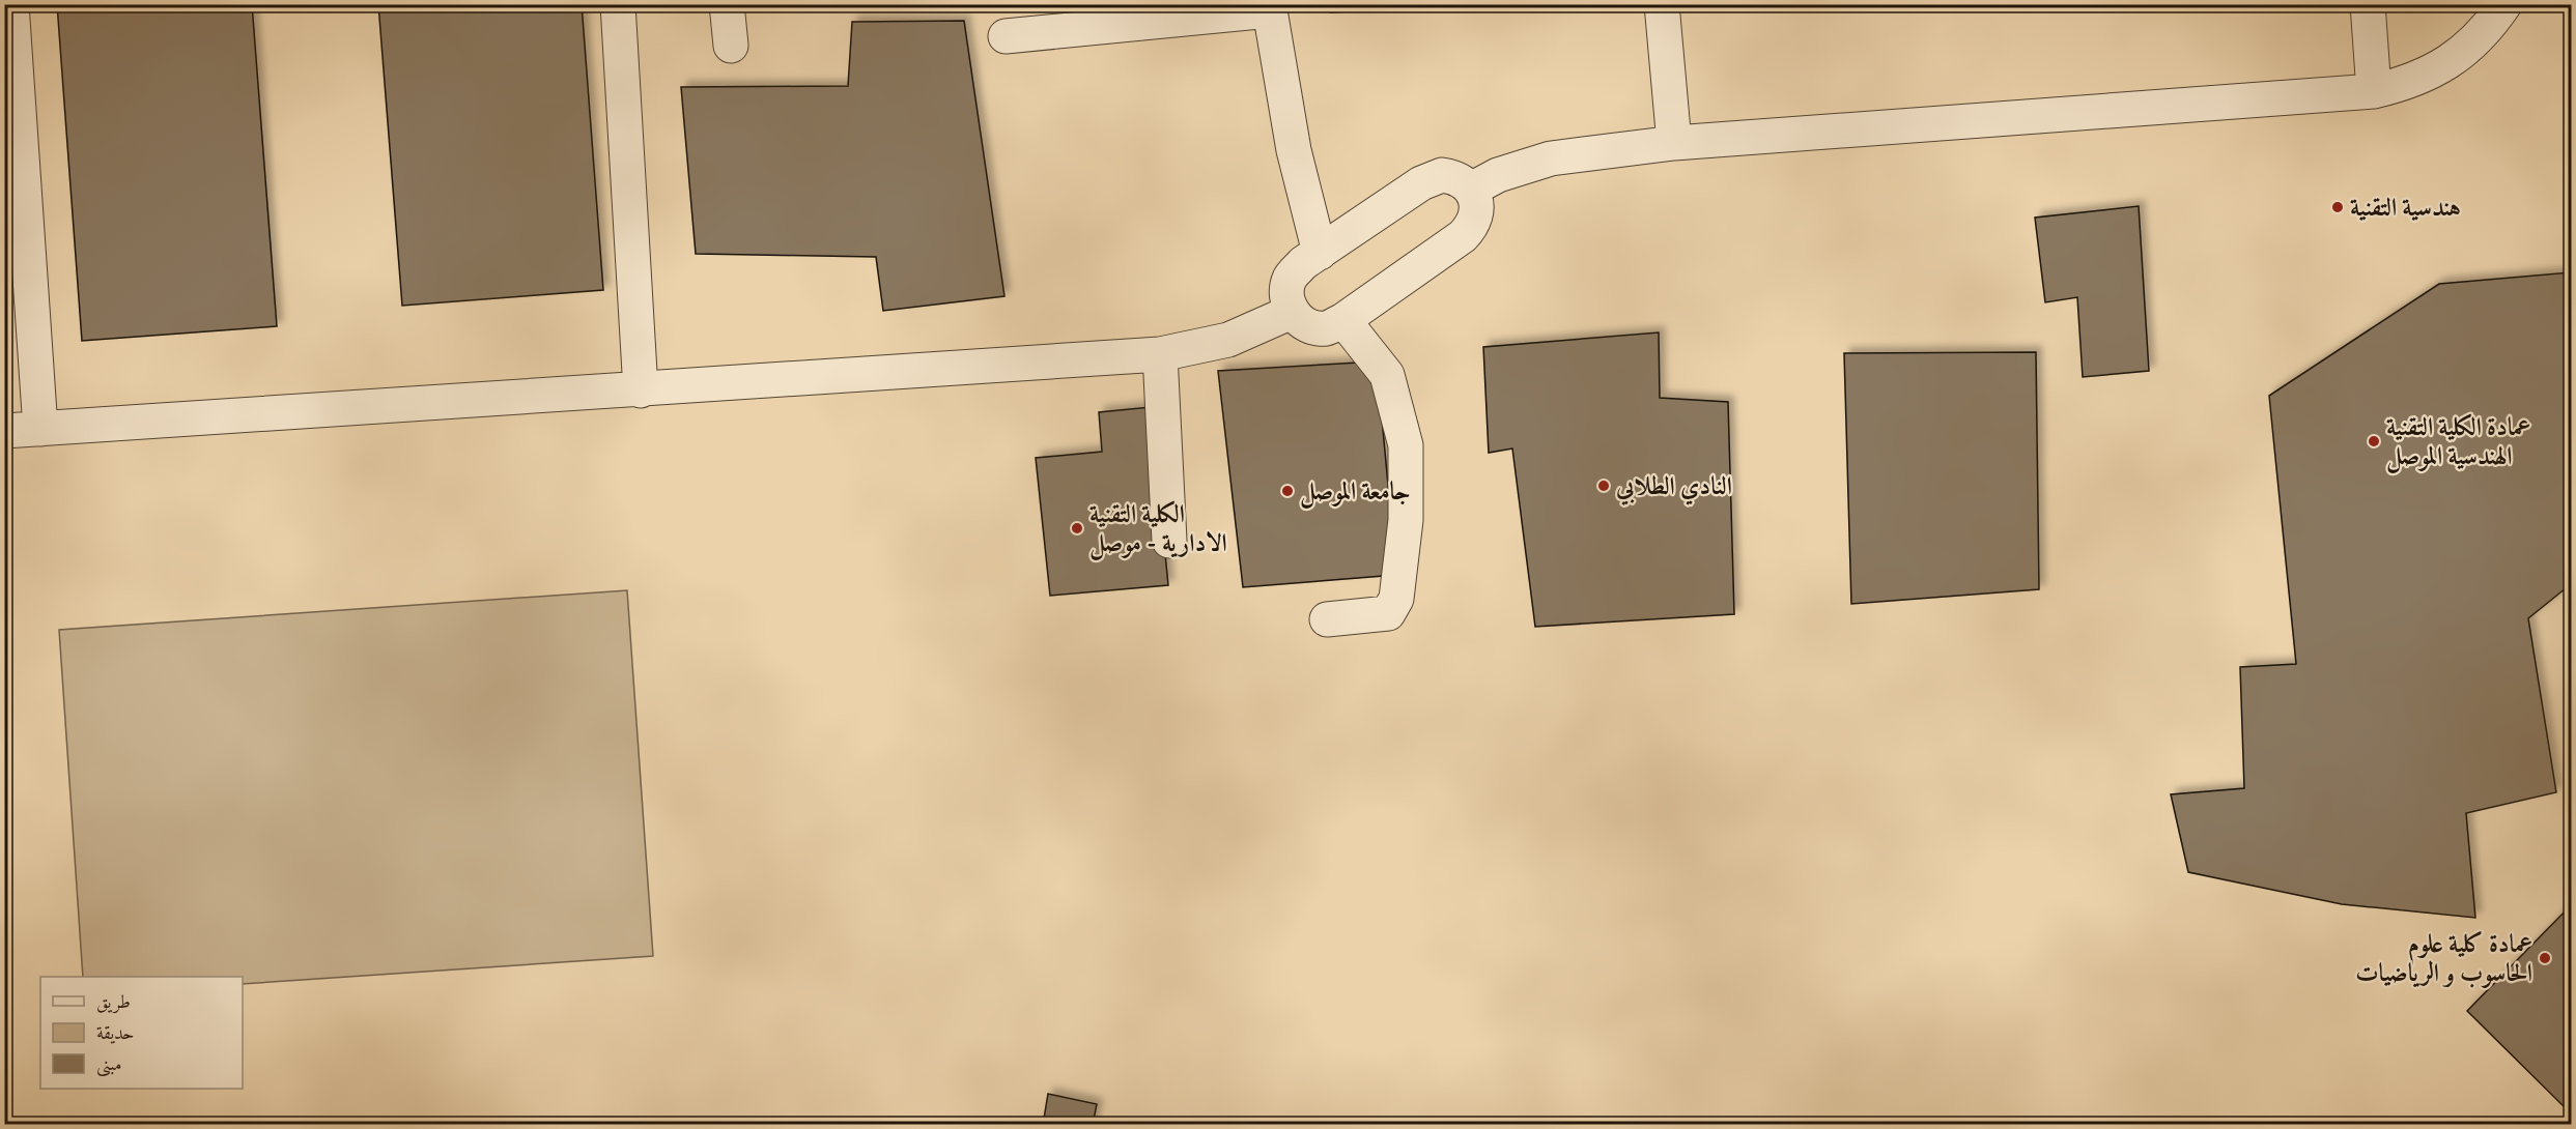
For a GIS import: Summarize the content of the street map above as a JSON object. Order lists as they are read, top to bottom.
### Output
{
  "places": [
    "هندسية التقنية",
    "عمادة الكلية التقنية الهندسية الموصل",
    "النادي الطلابي",
    "جامعة الموصل",
    "الكلية التقنية الادارية - موصل",
    "عمادة كلية علوم الحاسوب و الرياضيات"
  ],
  "legend": ["طريق", "حديقة", "مبنى"]
}
